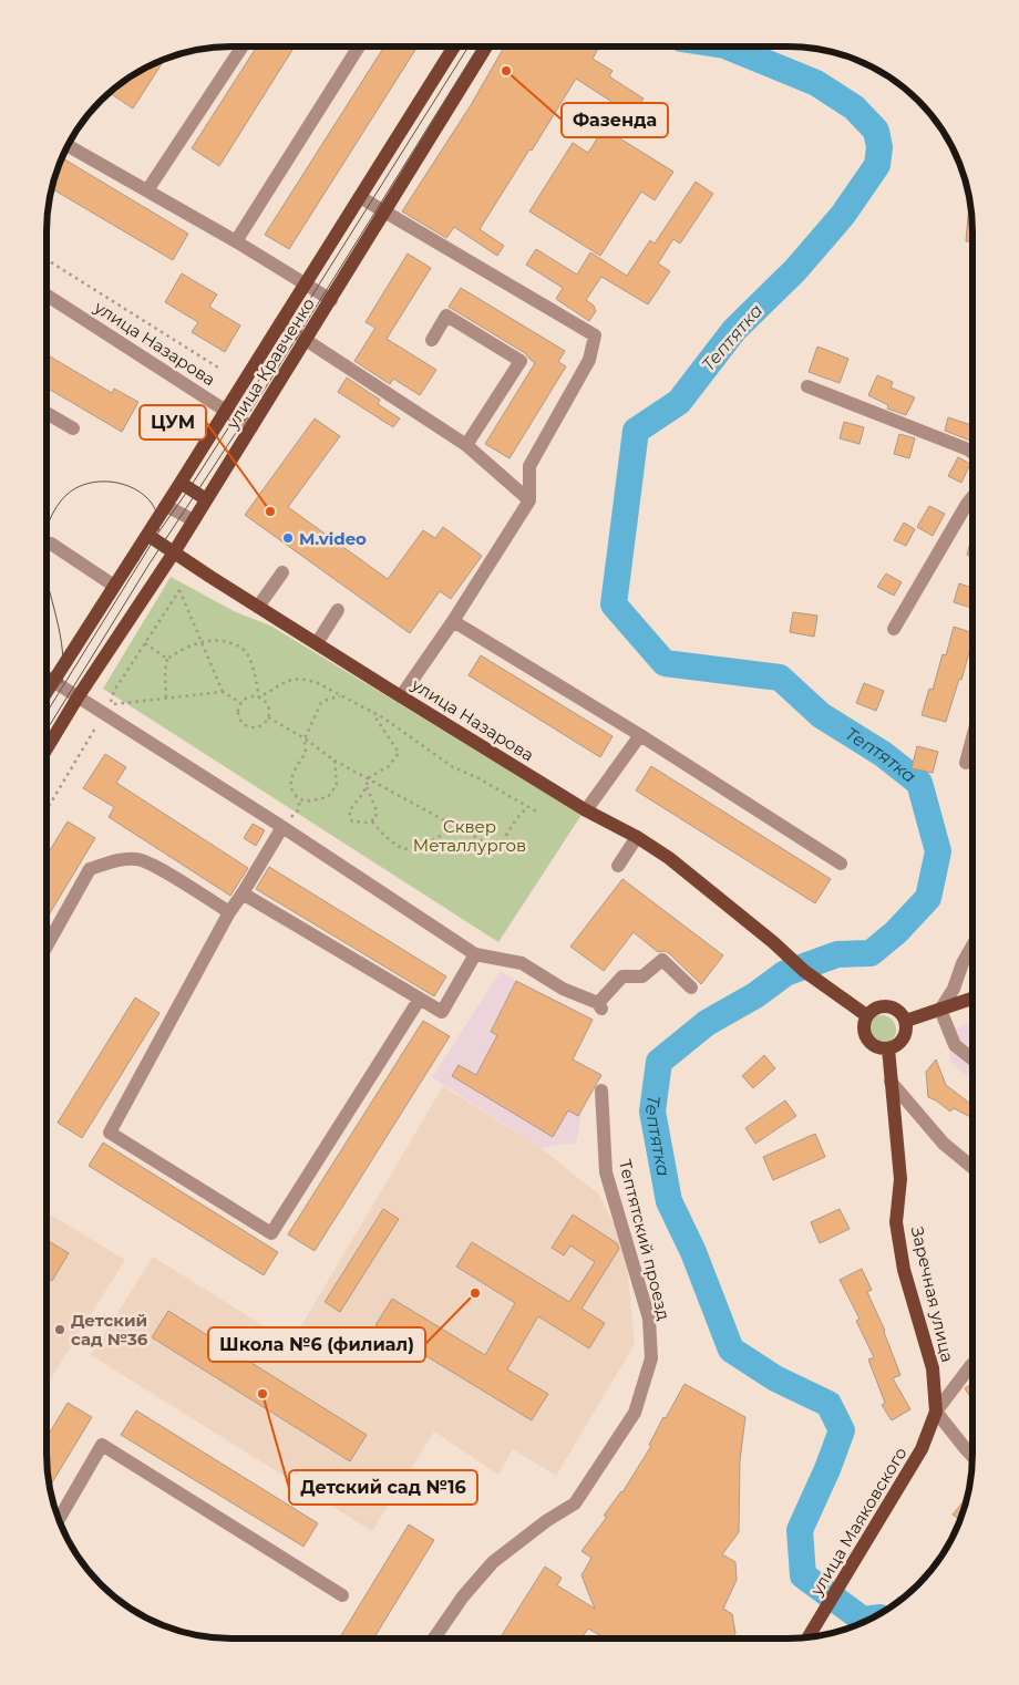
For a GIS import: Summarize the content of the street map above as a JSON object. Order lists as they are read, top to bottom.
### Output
{
  "streets": {
    "main road": [
      "улица Назарова",
      "улица Кравченко",
      "Заречная улица",
      "улица Маяковского"
    ],
    "street": ["Тептятский проезд"]
  },
  "crossings": [
    ["улица Назарова", "улица Кравченко"],
    ["улица Назарова", "Заречная улица"],
    ["Заречная улица", "улица Маяковского"]
  ],
  "water": ["Тептятка"],
  "parks": ["Сквер Металлургов"],
  "places": [
    "Фазенда",
    "ЦУМ",
    "M.video",
    "Школа №6 (филиал)",
    "Детский сад №36",
    "Детский сад №16"
  ]
}
